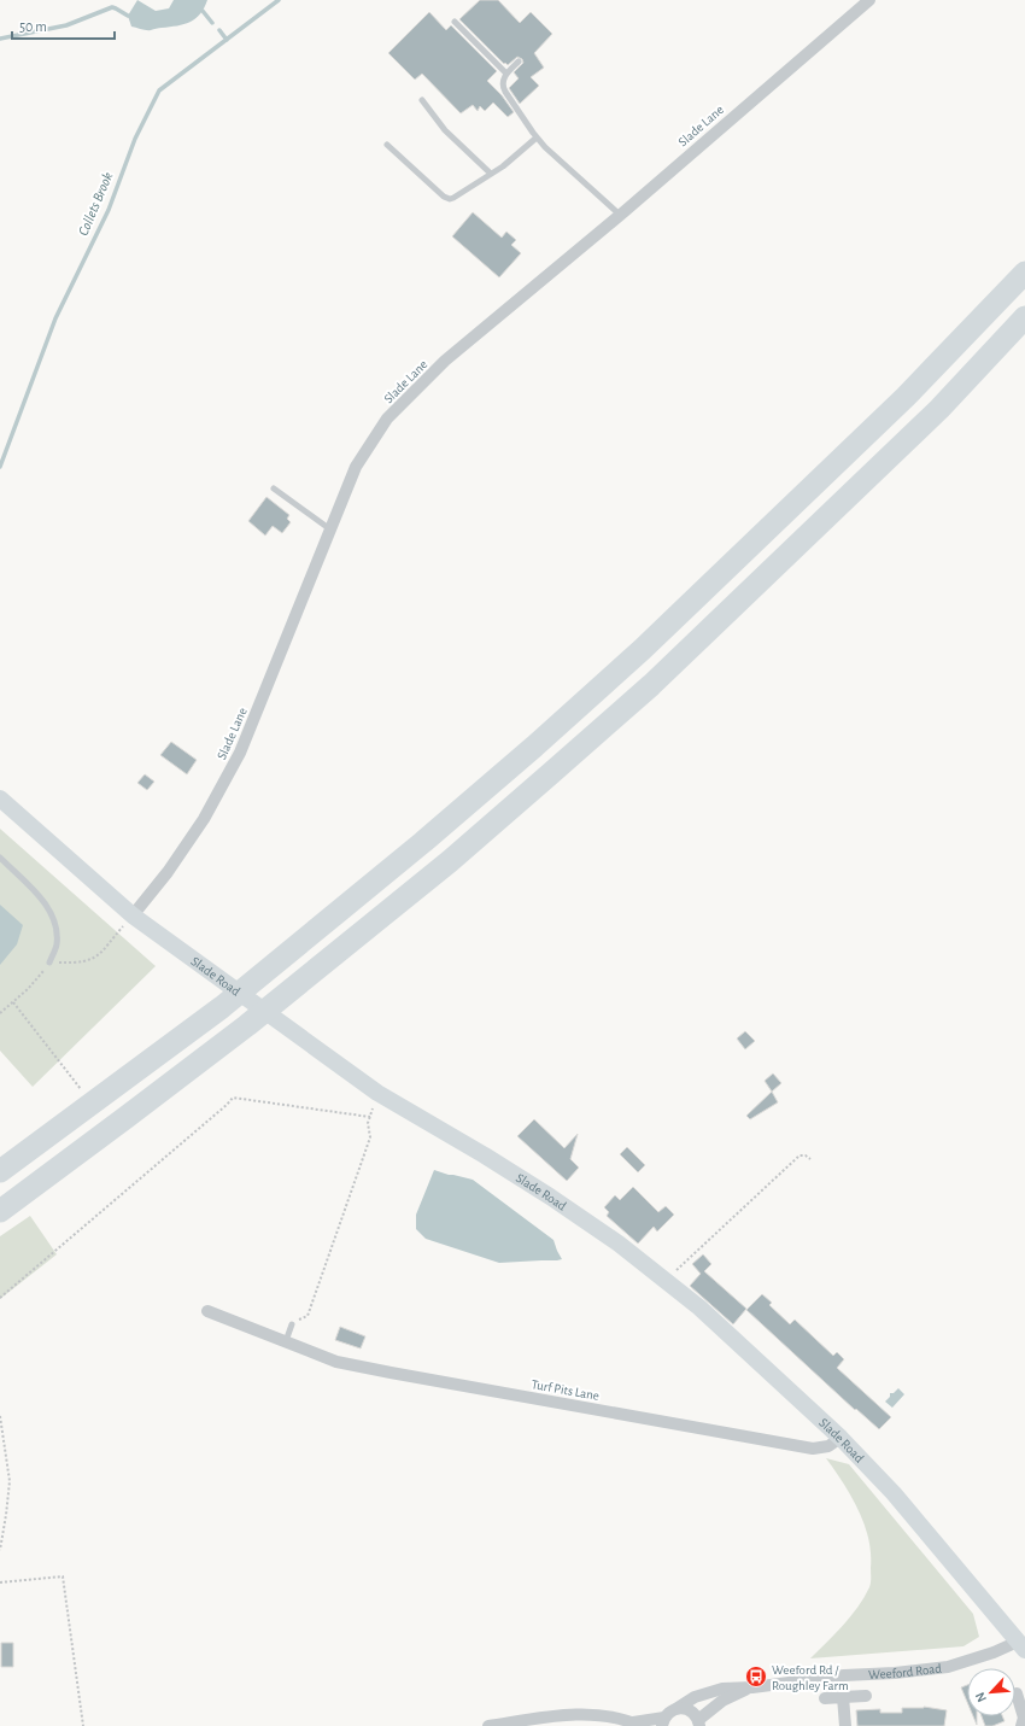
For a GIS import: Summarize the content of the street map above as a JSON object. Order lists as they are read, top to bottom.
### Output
{
  "streets": {
    "main road": ["Slade Road"],
    "street": ["Slade Lane", "Turf Pits Lane", "Weeford Road"]
  },
  "crossings": [
    ["Slade Lane", "Slade Road"],
    ["Slade Road", "Turf Pits Lane"],
    ["Slade Road", "Weeford Road"]
  ],
  "water": ["Collets Brook"],
  "places": {
    "bus stop": ["Weeford Rd / Roughley Farm"]
  },
  "scale_bar": "50 m",
  "north": "bottom left"
}
